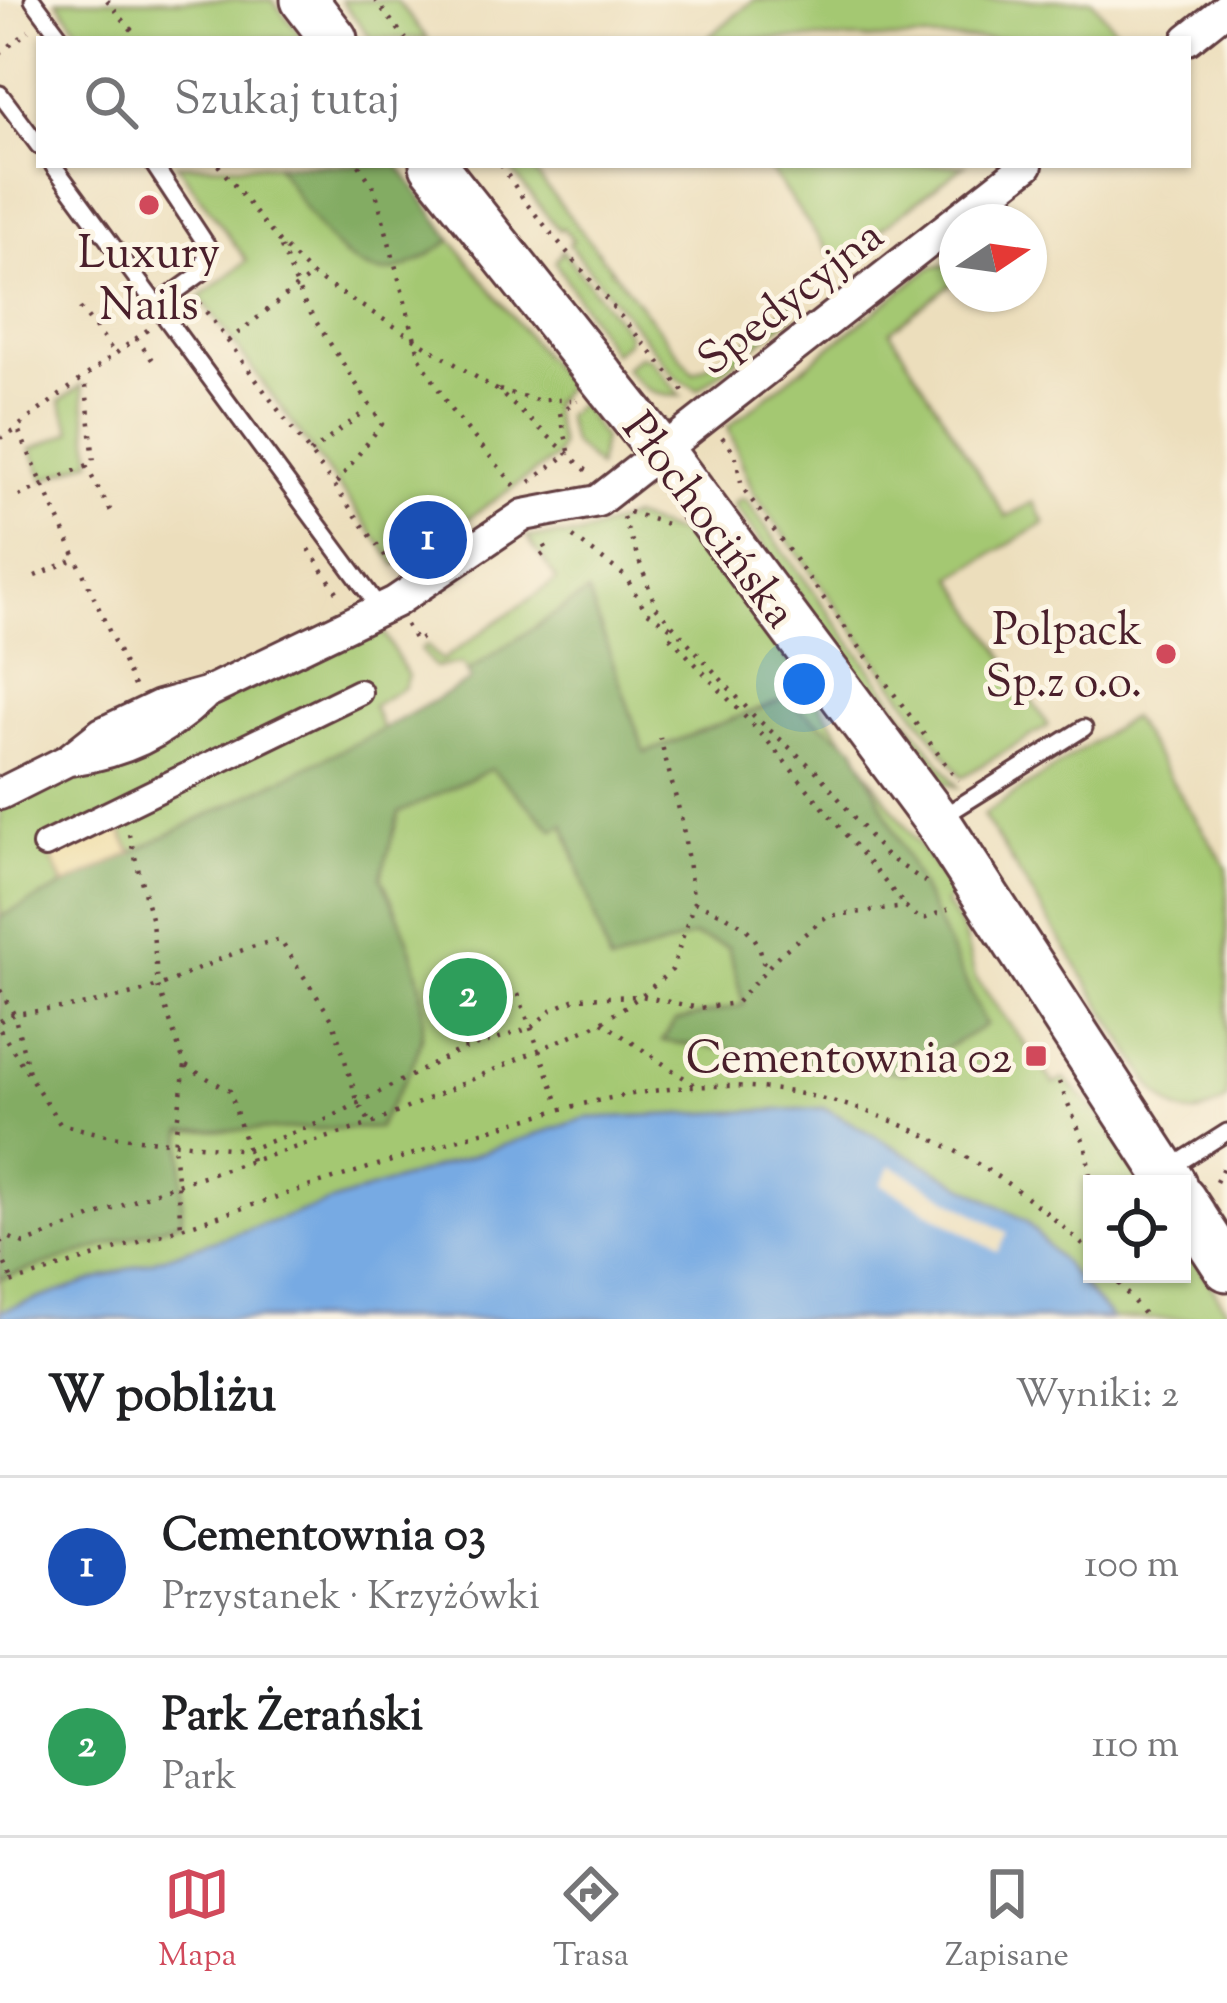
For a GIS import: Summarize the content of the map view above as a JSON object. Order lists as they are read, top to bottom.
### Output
{
  "streets": {
    "main road": ["Płochocińska"],
    "street": ["Spedycyjna"]
  },
  "crossings": [
    ["Spedycyjna", "Płochocińska"]
  ],
  "places": {
    "other": ["Luxury Nails", "Polpack Sp.z o.o."],
    "transit": ["Cementownia 02"]
  },
  "north": "right",
  "page": {
    "search": "Szukaj tutaj",
    "pins": ["1", "2"],
    "heading": ["W pobliżu", "Wyniki: 2"],
    "list": [
      {
        "mark": "1",
        "name": "Cementownia 03",
        "note": "Przystanek · Krzyżówki",
        "value": "100 m"
      },
      {
        "mark": "2",
        "name": "Park Żerański",
        "note": "Park",
        "value": "110 m"
      }
    ],
    "nav": ["Mapa", "Trasa", "Zapisane"]
  }
}
